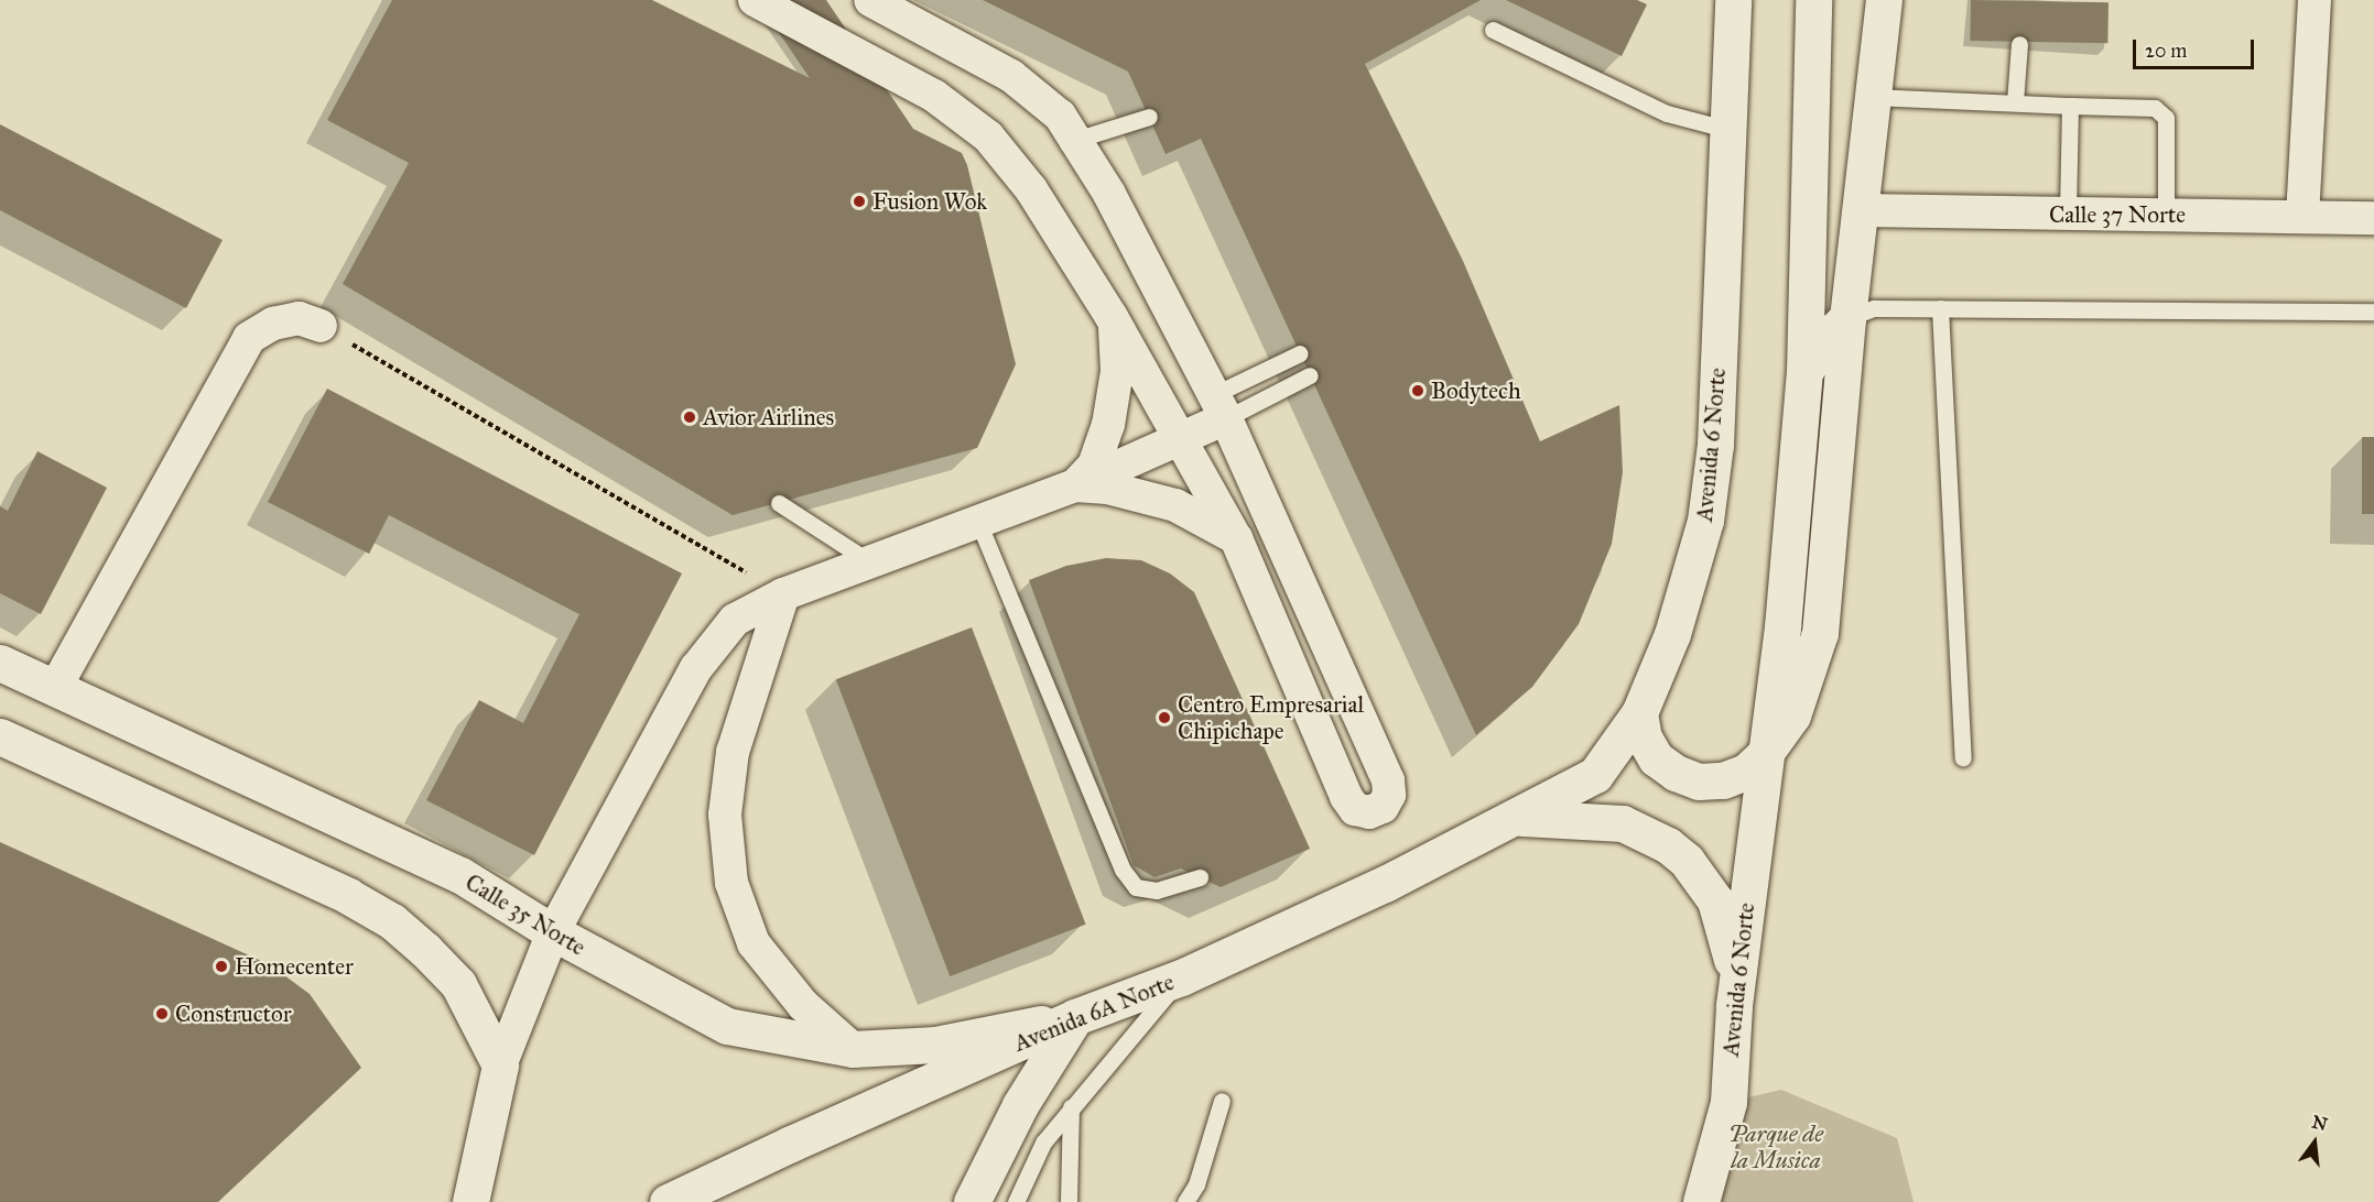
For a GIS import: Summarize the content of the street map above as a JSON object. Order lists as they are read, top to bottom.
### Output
{
  "streets": {
    "main road": ["Avenida 6 Norte", "Calle 35 Norte", "Avenida 6A Norte"],
    "street": ["Calle 37 Norte"]
  },
  "crossings": [
    ["Calle 37 Norte", "Avenida 6 Norte"],
    ["Avenida 6 Norte", "Avenida 6A Norte"],
    ["Calle 35 Norte", "Avenida 6A Norte"]
  ],
  "parks": ["Parque de la Musica"],
  "places": [
    "Fusion Wok",
    "Bodytech",
    "Avior Airlines",
    "Centro Empresarial Chipichape",
    "Homecenter",
    "Constructor"
  ],
  "scale_bar": "20 m",
  "north": "top"
}
